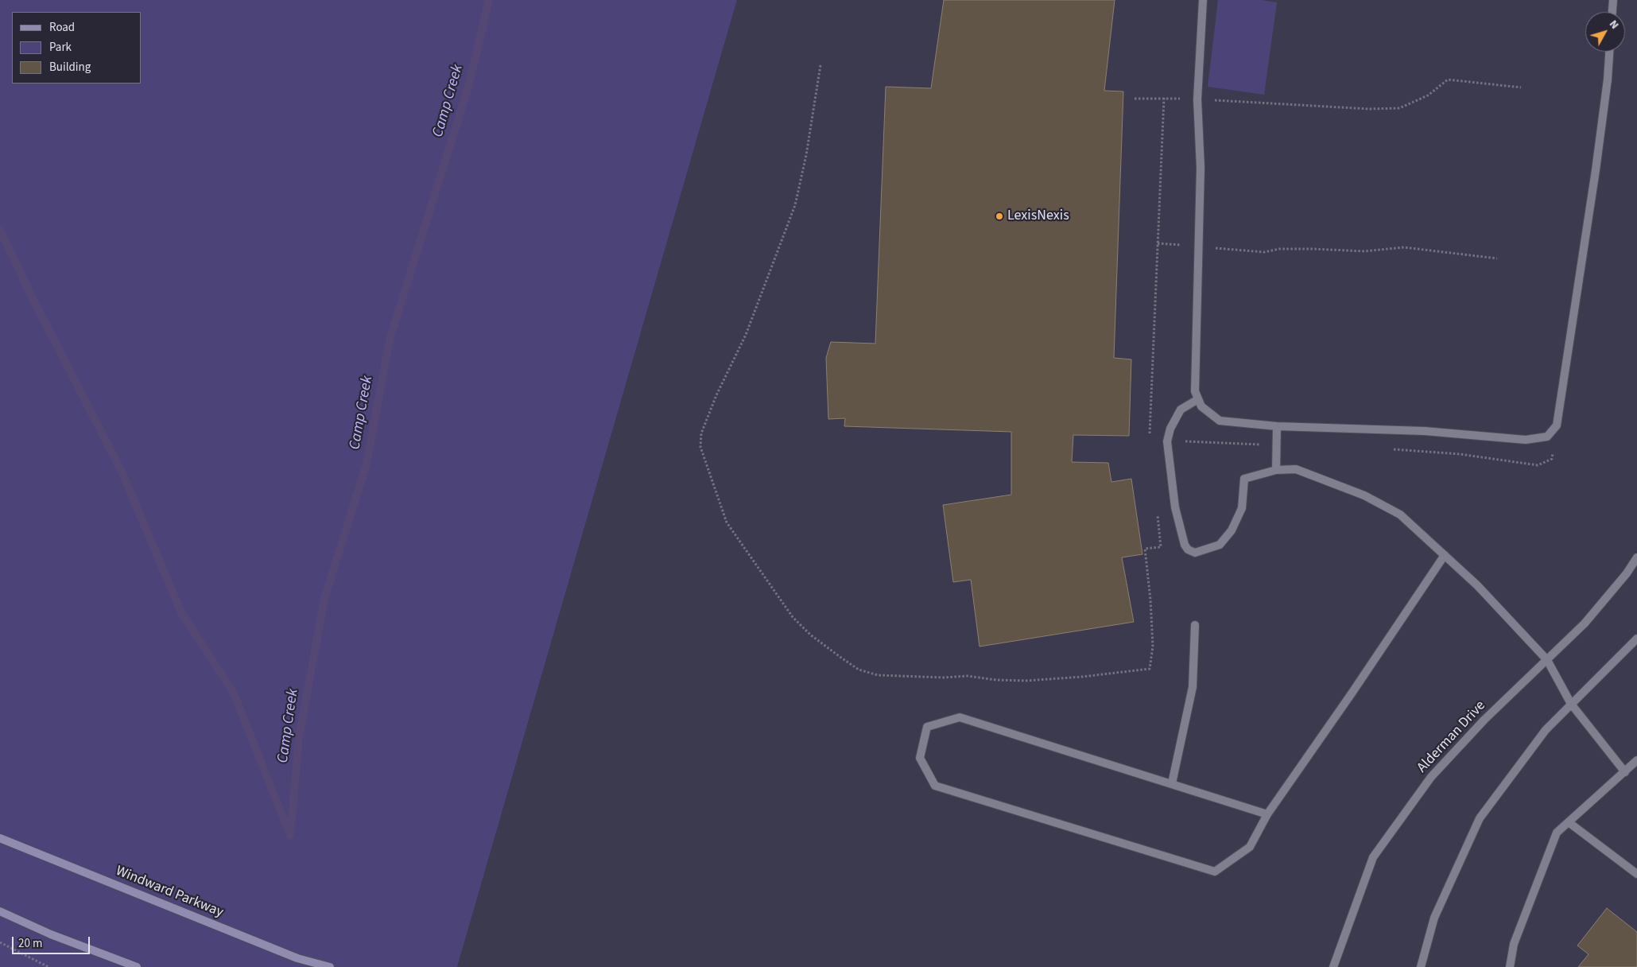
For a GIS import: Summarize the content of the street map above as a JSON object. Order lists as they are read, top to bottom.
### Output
{
  "streets": {
    "main road": ["Windward Parkway"],
    "street": ["Alderman Drive"]
  },
  "water": ["Camp Creek"],
  "places": ["LexisNexis"],
  "legend": ["Road", "Park", "Building"],
  "scale_bar": "20 m",
  "north": "top right"
}
